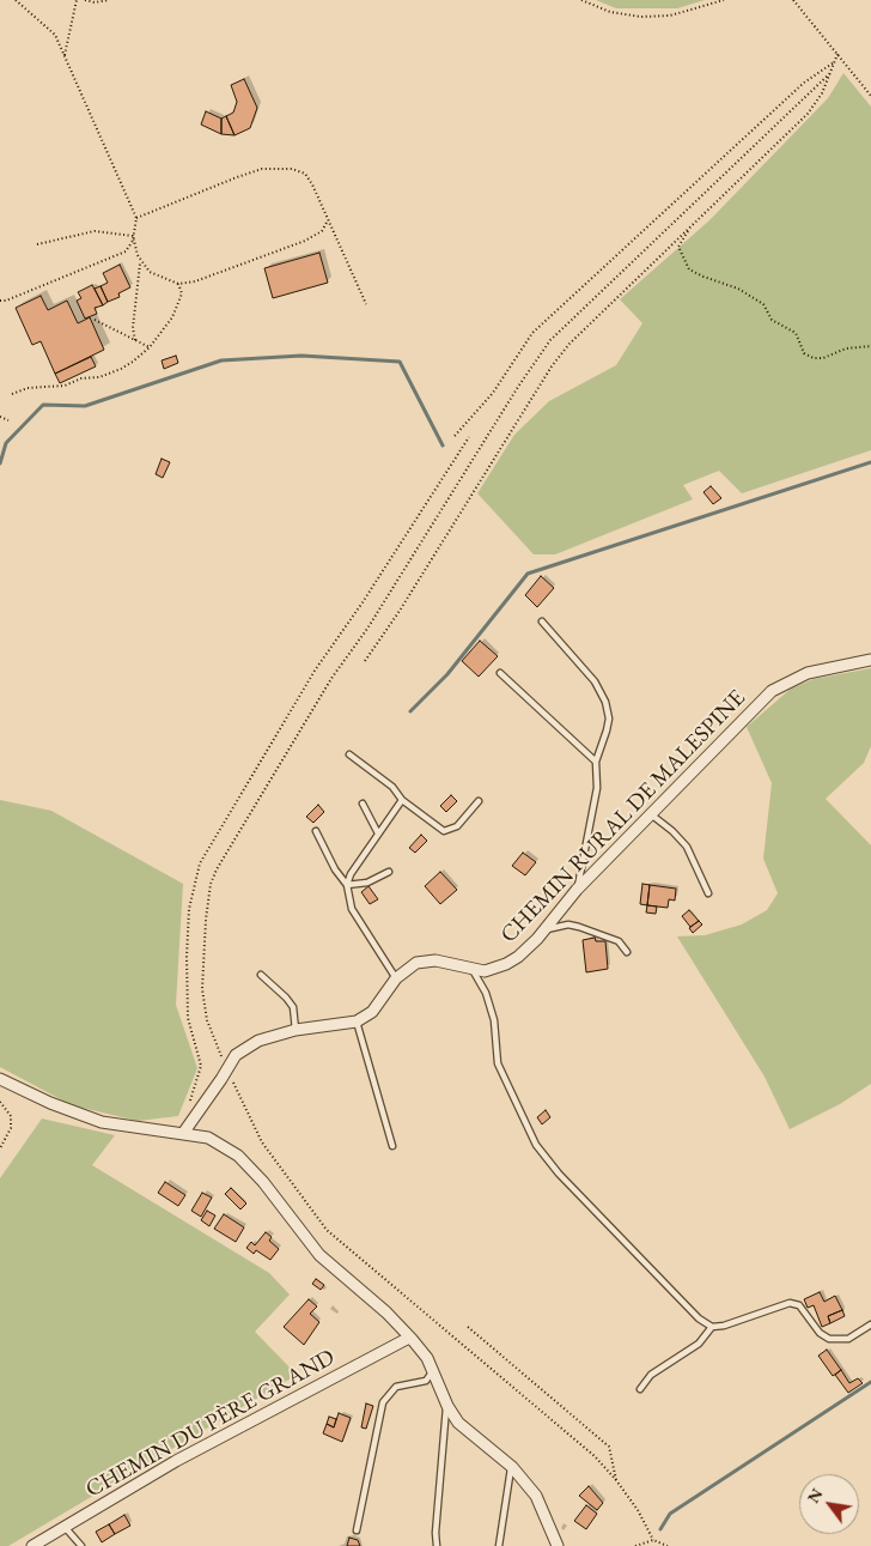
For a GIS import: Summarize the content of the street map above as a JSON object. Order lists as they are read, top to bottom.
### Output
{
  "streets": {
    "street": ["CHEMIN RURAL DE MALESPINE", "CHEMIN DU PÈRE GRAND"]
  },
  "north": "top left"
}
